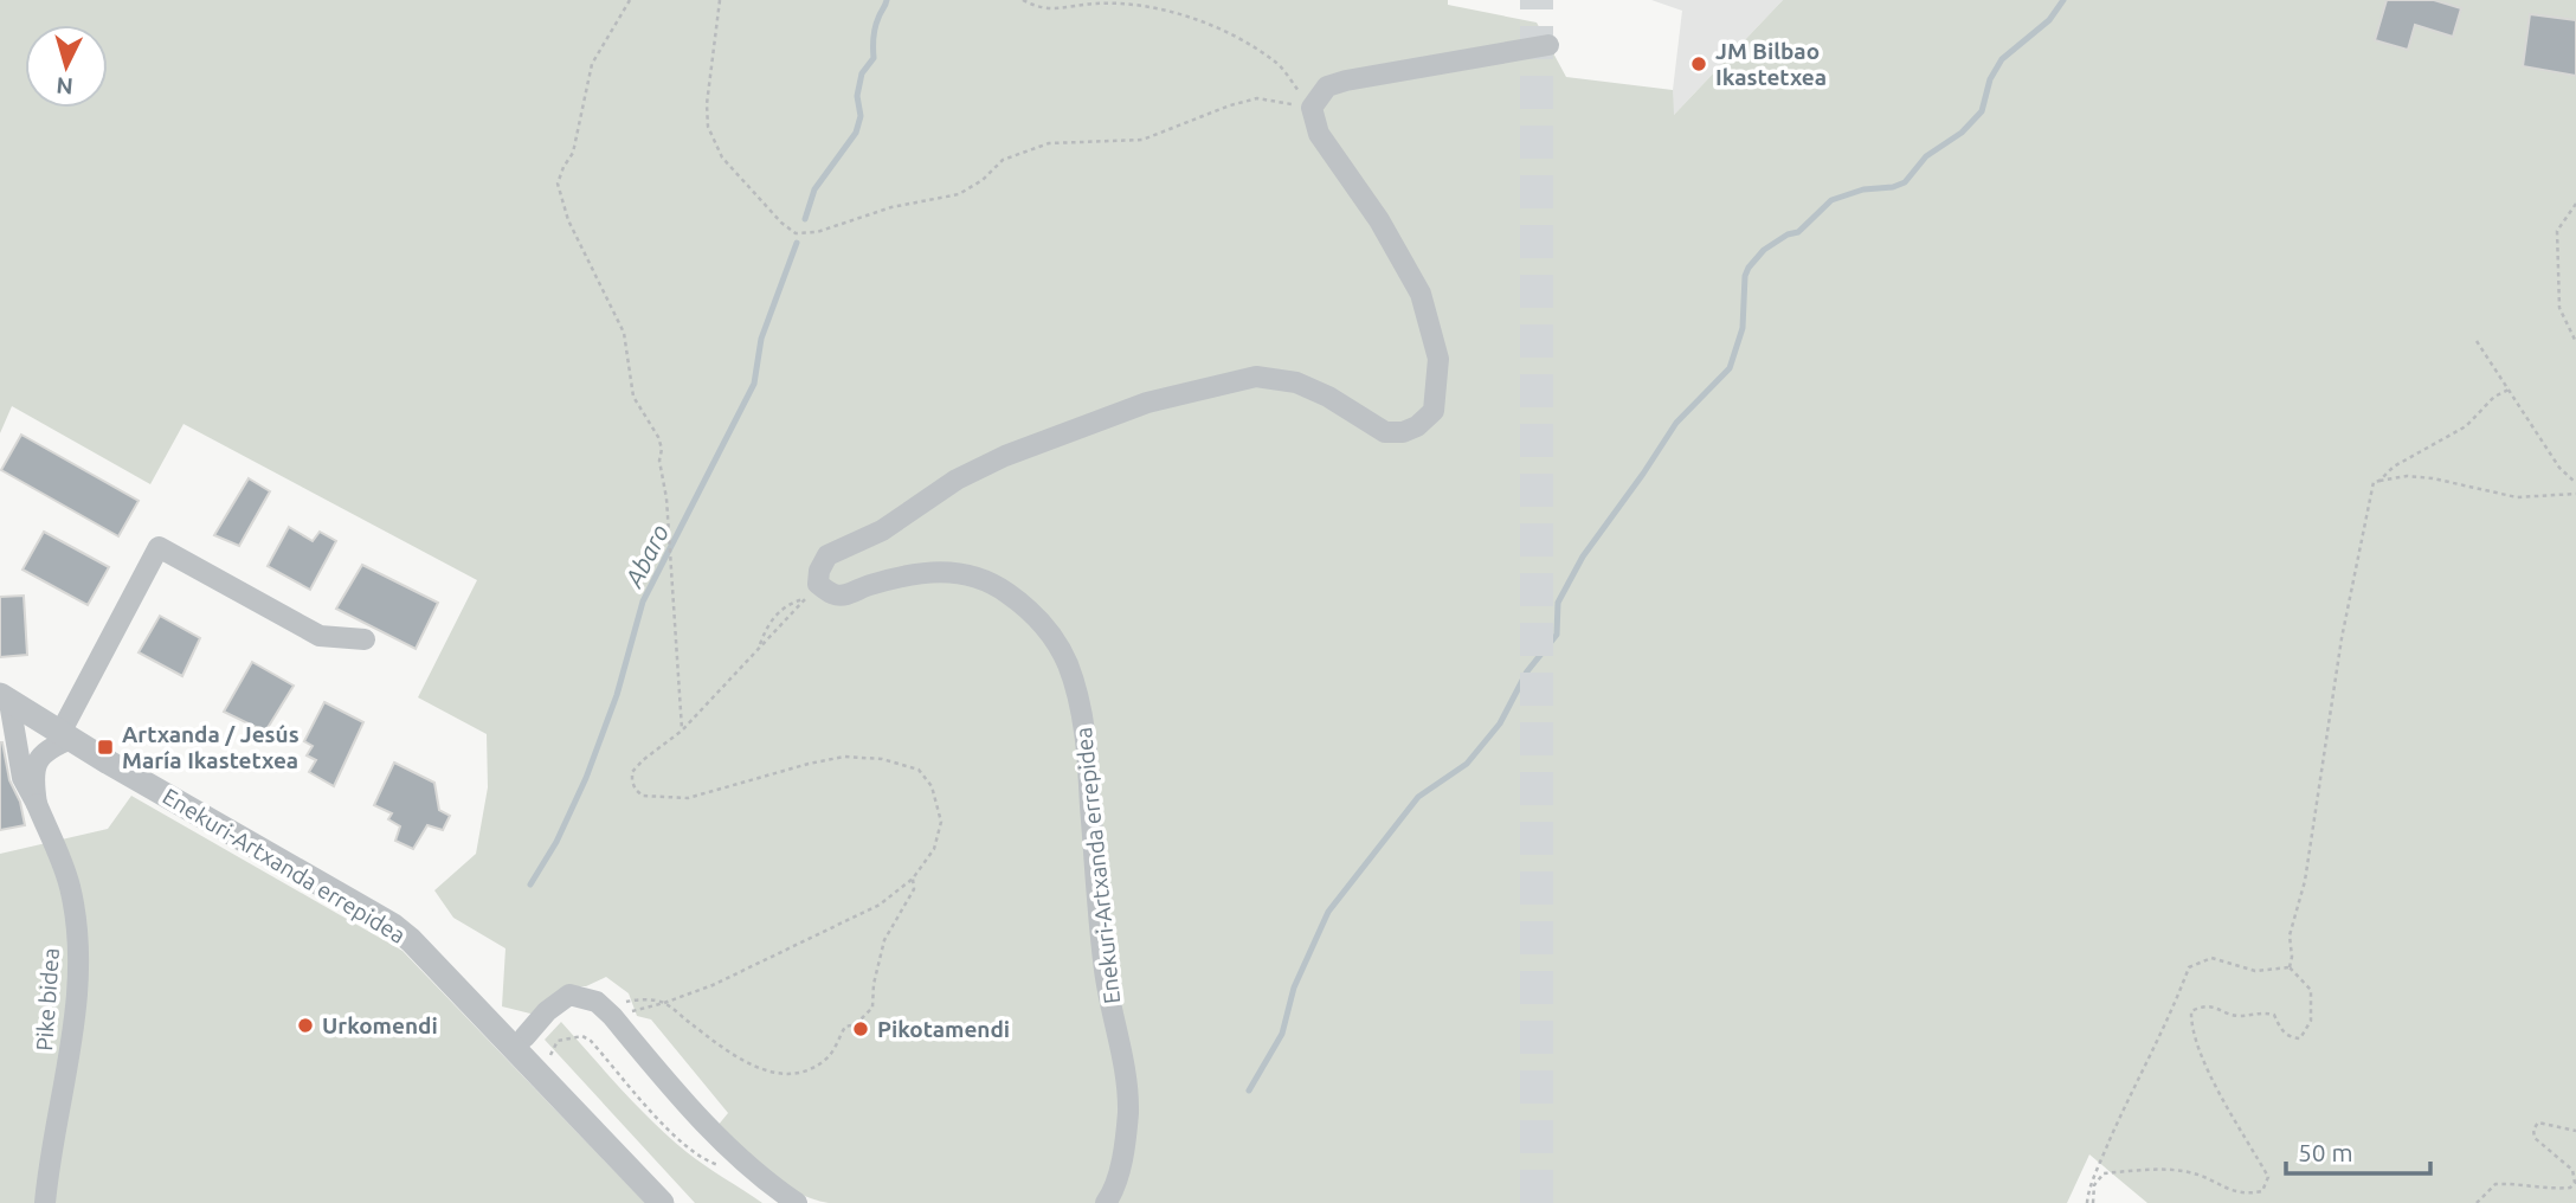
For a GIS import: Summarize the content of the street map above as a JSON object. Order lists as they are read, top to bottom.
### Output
{
  "streets": {
    "street": ["Enekuri-Artxanda errepidea", "Pike bidea"]
  },
  "crossings": [
    ["Enekuri-Artxanda errepidea", "Pike bidea"]
  ],
  "water": ["Abaro"],
  "places": {
    "other": ["JM Bilbao Ikastetxea", "Urkomendi", "Pikotamendi"],
    "transit": ["Artxanda / Jesús María Ikastetxea"]
  },
  "scale_bar": "50 m",
  "north": "bottom"
}
